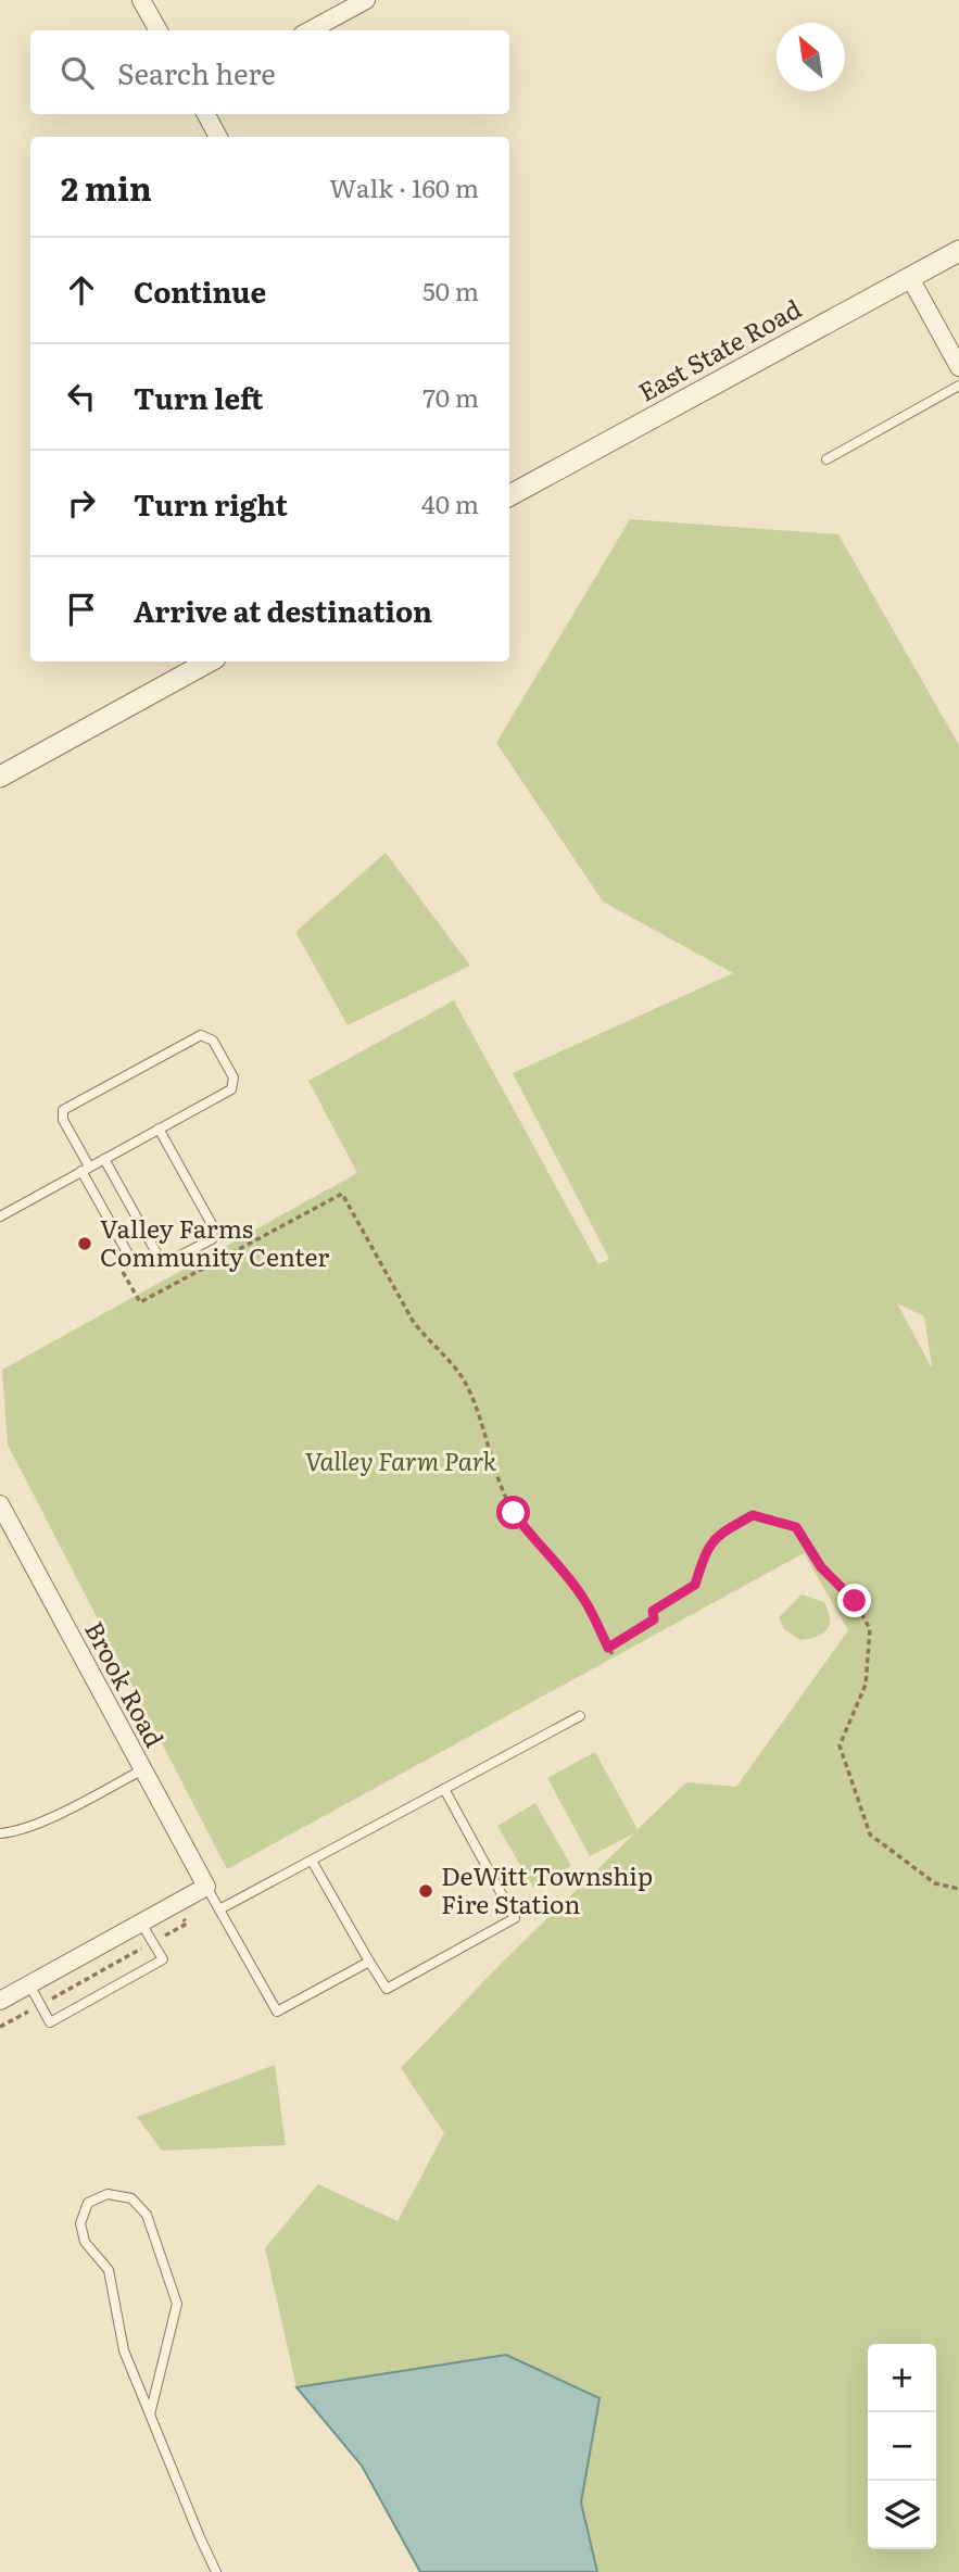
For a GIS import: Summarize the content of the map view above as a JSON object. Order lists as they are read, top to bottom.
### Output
{
  "streets": {
    "street": ["East State Road", "Brook Road"]
  },
  "parks": ["Valley Farm Park"],
  "places": ["Valley Farms Community Center", "DeWitt Township Fire Station"],
  "north": "top left",
  "page": {
    "search": "Search here",
    "heading": ["2 min", "Walk · 160 m"],
    "list": [
      ["Continue", "50 m"],
      ["Turn left", "70 m"],
      ["Turn right", "40 m"],
      "Arrive at destination"
    ],
    "map_buttons": ["+", "−"]
  }
}
